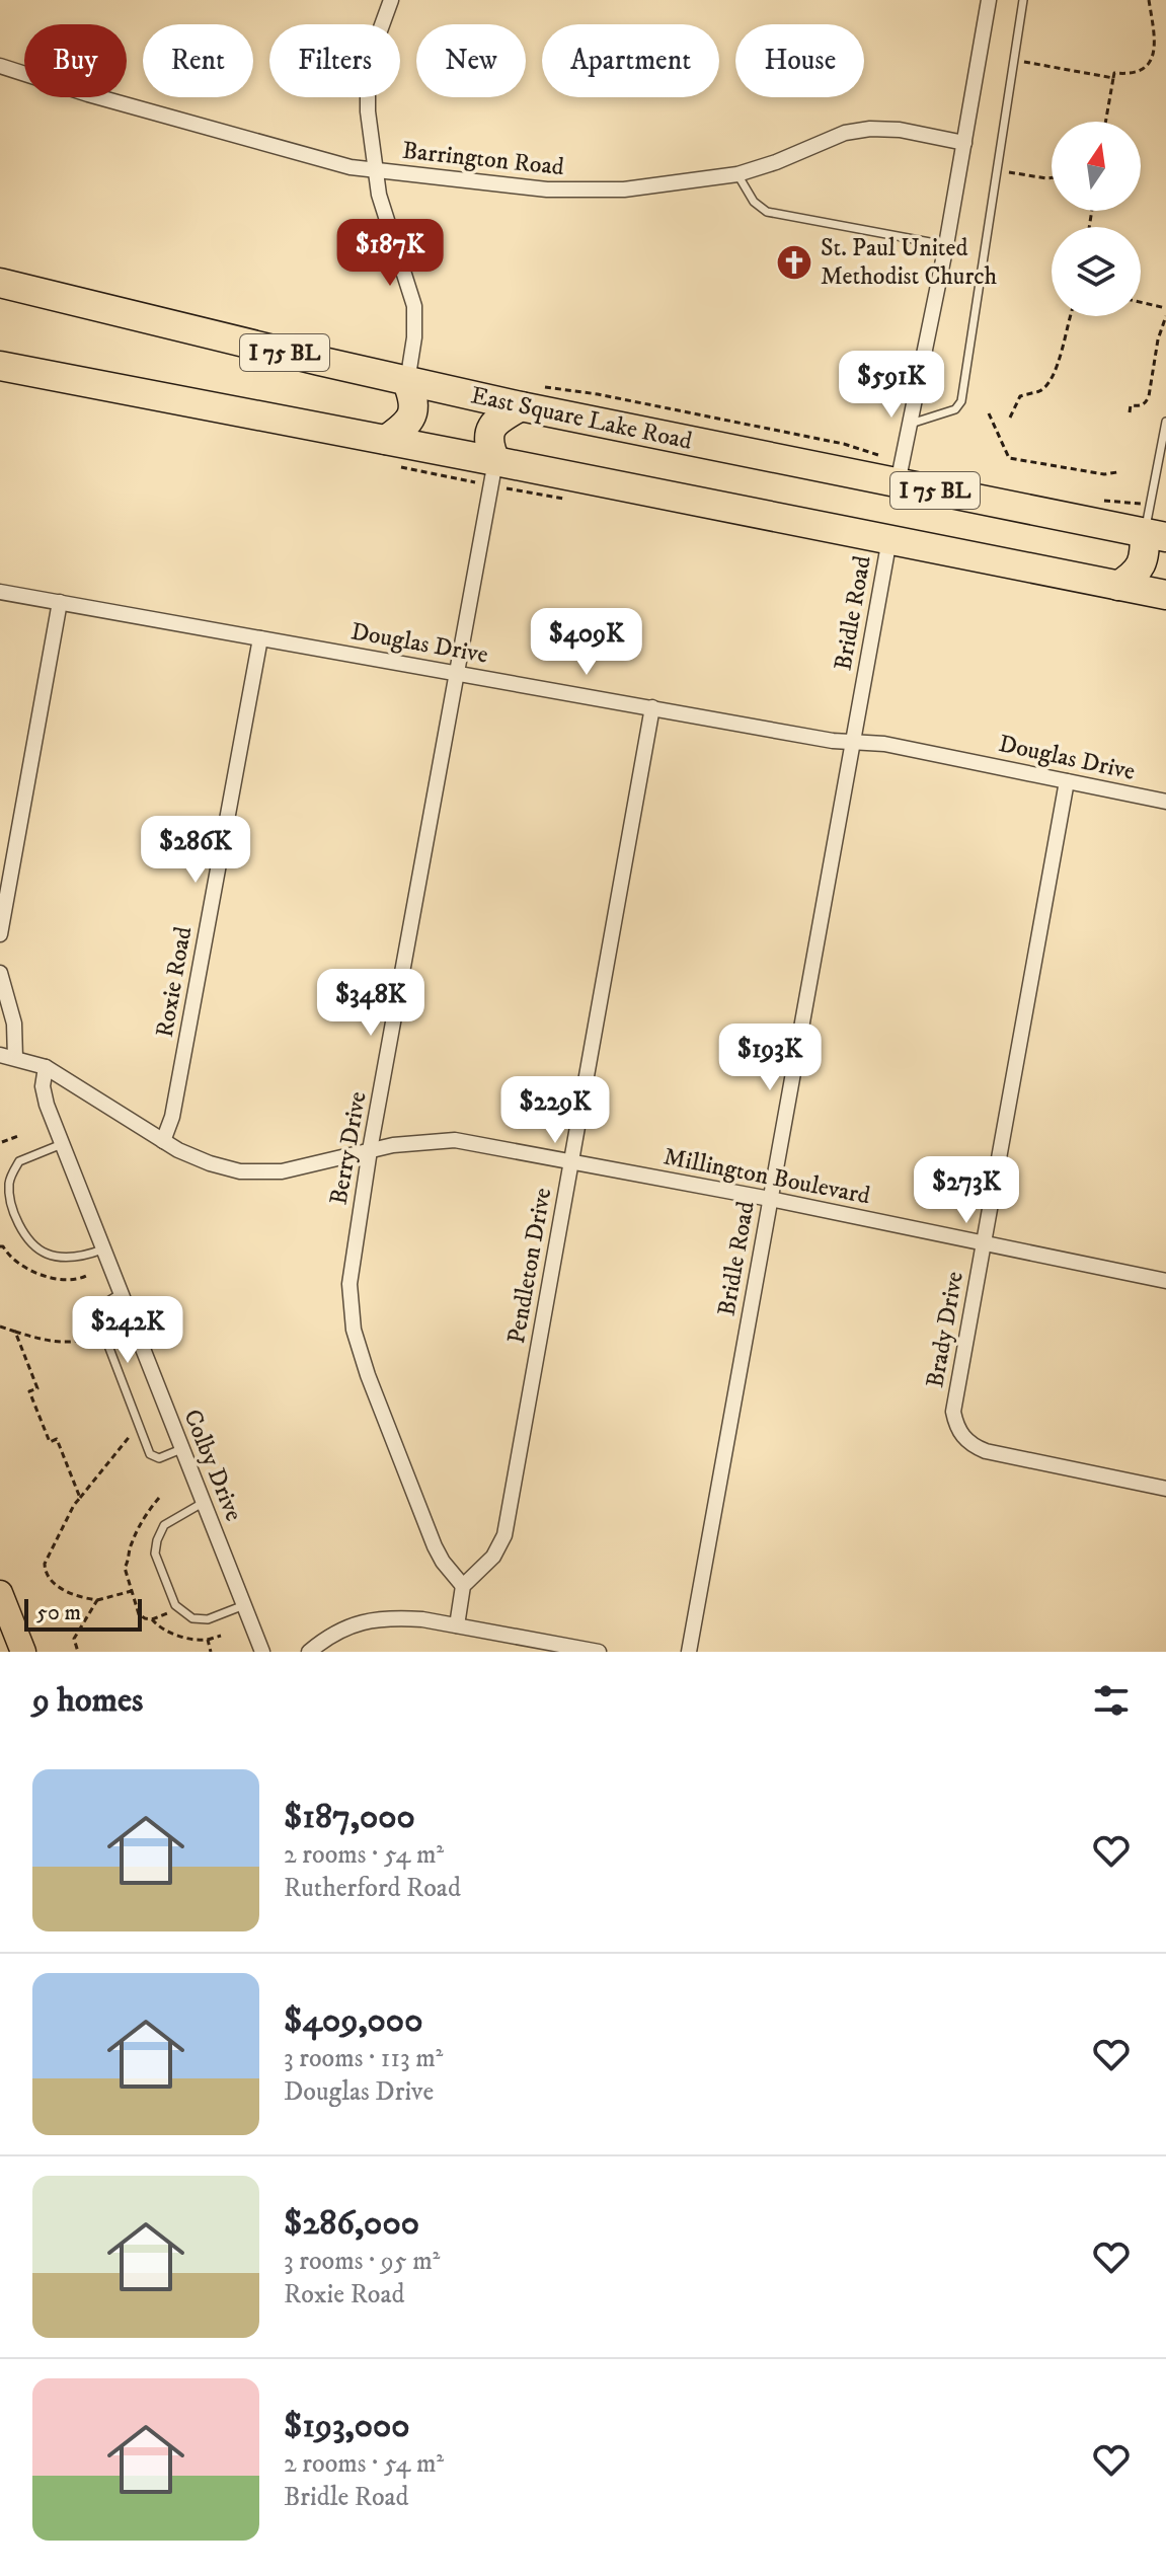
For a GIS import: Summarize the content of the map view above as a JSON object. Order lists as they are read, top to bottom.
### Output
{
  "streets": {
    "highway": ["I 75 BL", "East Square Lake Road"],
    "street": [
      "Barrington Road",
      "Bridle Road",
      "Douglas Drive",
      "Roxie Road",
      "Berry Drive",
      "Millington Boulevard",
      "Pendleton Drive",
      "Brady Drive",
      "Colby Drive"
    ]
  },
  "crossings": [
    ["I 75 BL", "Bridle Road"],
    ["I 75 BL", "Berry Drive"],
    ["Bridle Road", "Douglas Drive"],
    ["Bridle Road", "Millington Boulevard"],
    ["Douglas Drive", "Roxie Road"],
    ["Douglas Drive", "Berry Drive"],
    ["Douglas Drive", "Pendleton Drive"],
    ["Douglas Drive", "Brady Drive"],
    ["Roxie Road", "Millington Boulevard"],
    ["Berry Drive", "Millington Boulevard"],
    ["Berry Drive", "Pendleton Drive"],
    ["Millington Boulevard", "Pendleton Drive"],
    ["Millington Boulevard", "Brady Drive"],
    ["Millington Boulevard", "Colby Drive"]
  ],
  "places": {
    "church": ["St. Paul United Methodist Church"]
  },
  "scale_bar": "50 m",
  "north": "top",
  "page": {
    "chip": [
      "Buy",
      "Rent",
      "Filters",
      "New",
      "Apartment",
      "House"
    ],
    "price": [
      "$187K",
      "$591K",
      "$409K",
      "$286K",
      "$348K",
      "$193K",
      "$229K",
      "$273K",
      "$242K"
    ],
    "scale": "50 m",
    "heading": "9 homes",
    "list": [
      {
        "name": "$187,000",
        "note": "2 rooms · 54 m² · Rutherford Road"
      },
      {
        "name": "$409,000",
        "note": "3 rooms · 113 m² · Douglas Drive"
      },
      {
        "name": "$286,000",
        "note": "3 rooms · 95 m² · Roxie Road"
      },
      {
        "name": "$193,000",
        "note": "2 rooms · 54 m² · Bridle Road"
      }
    ]
  }
}
